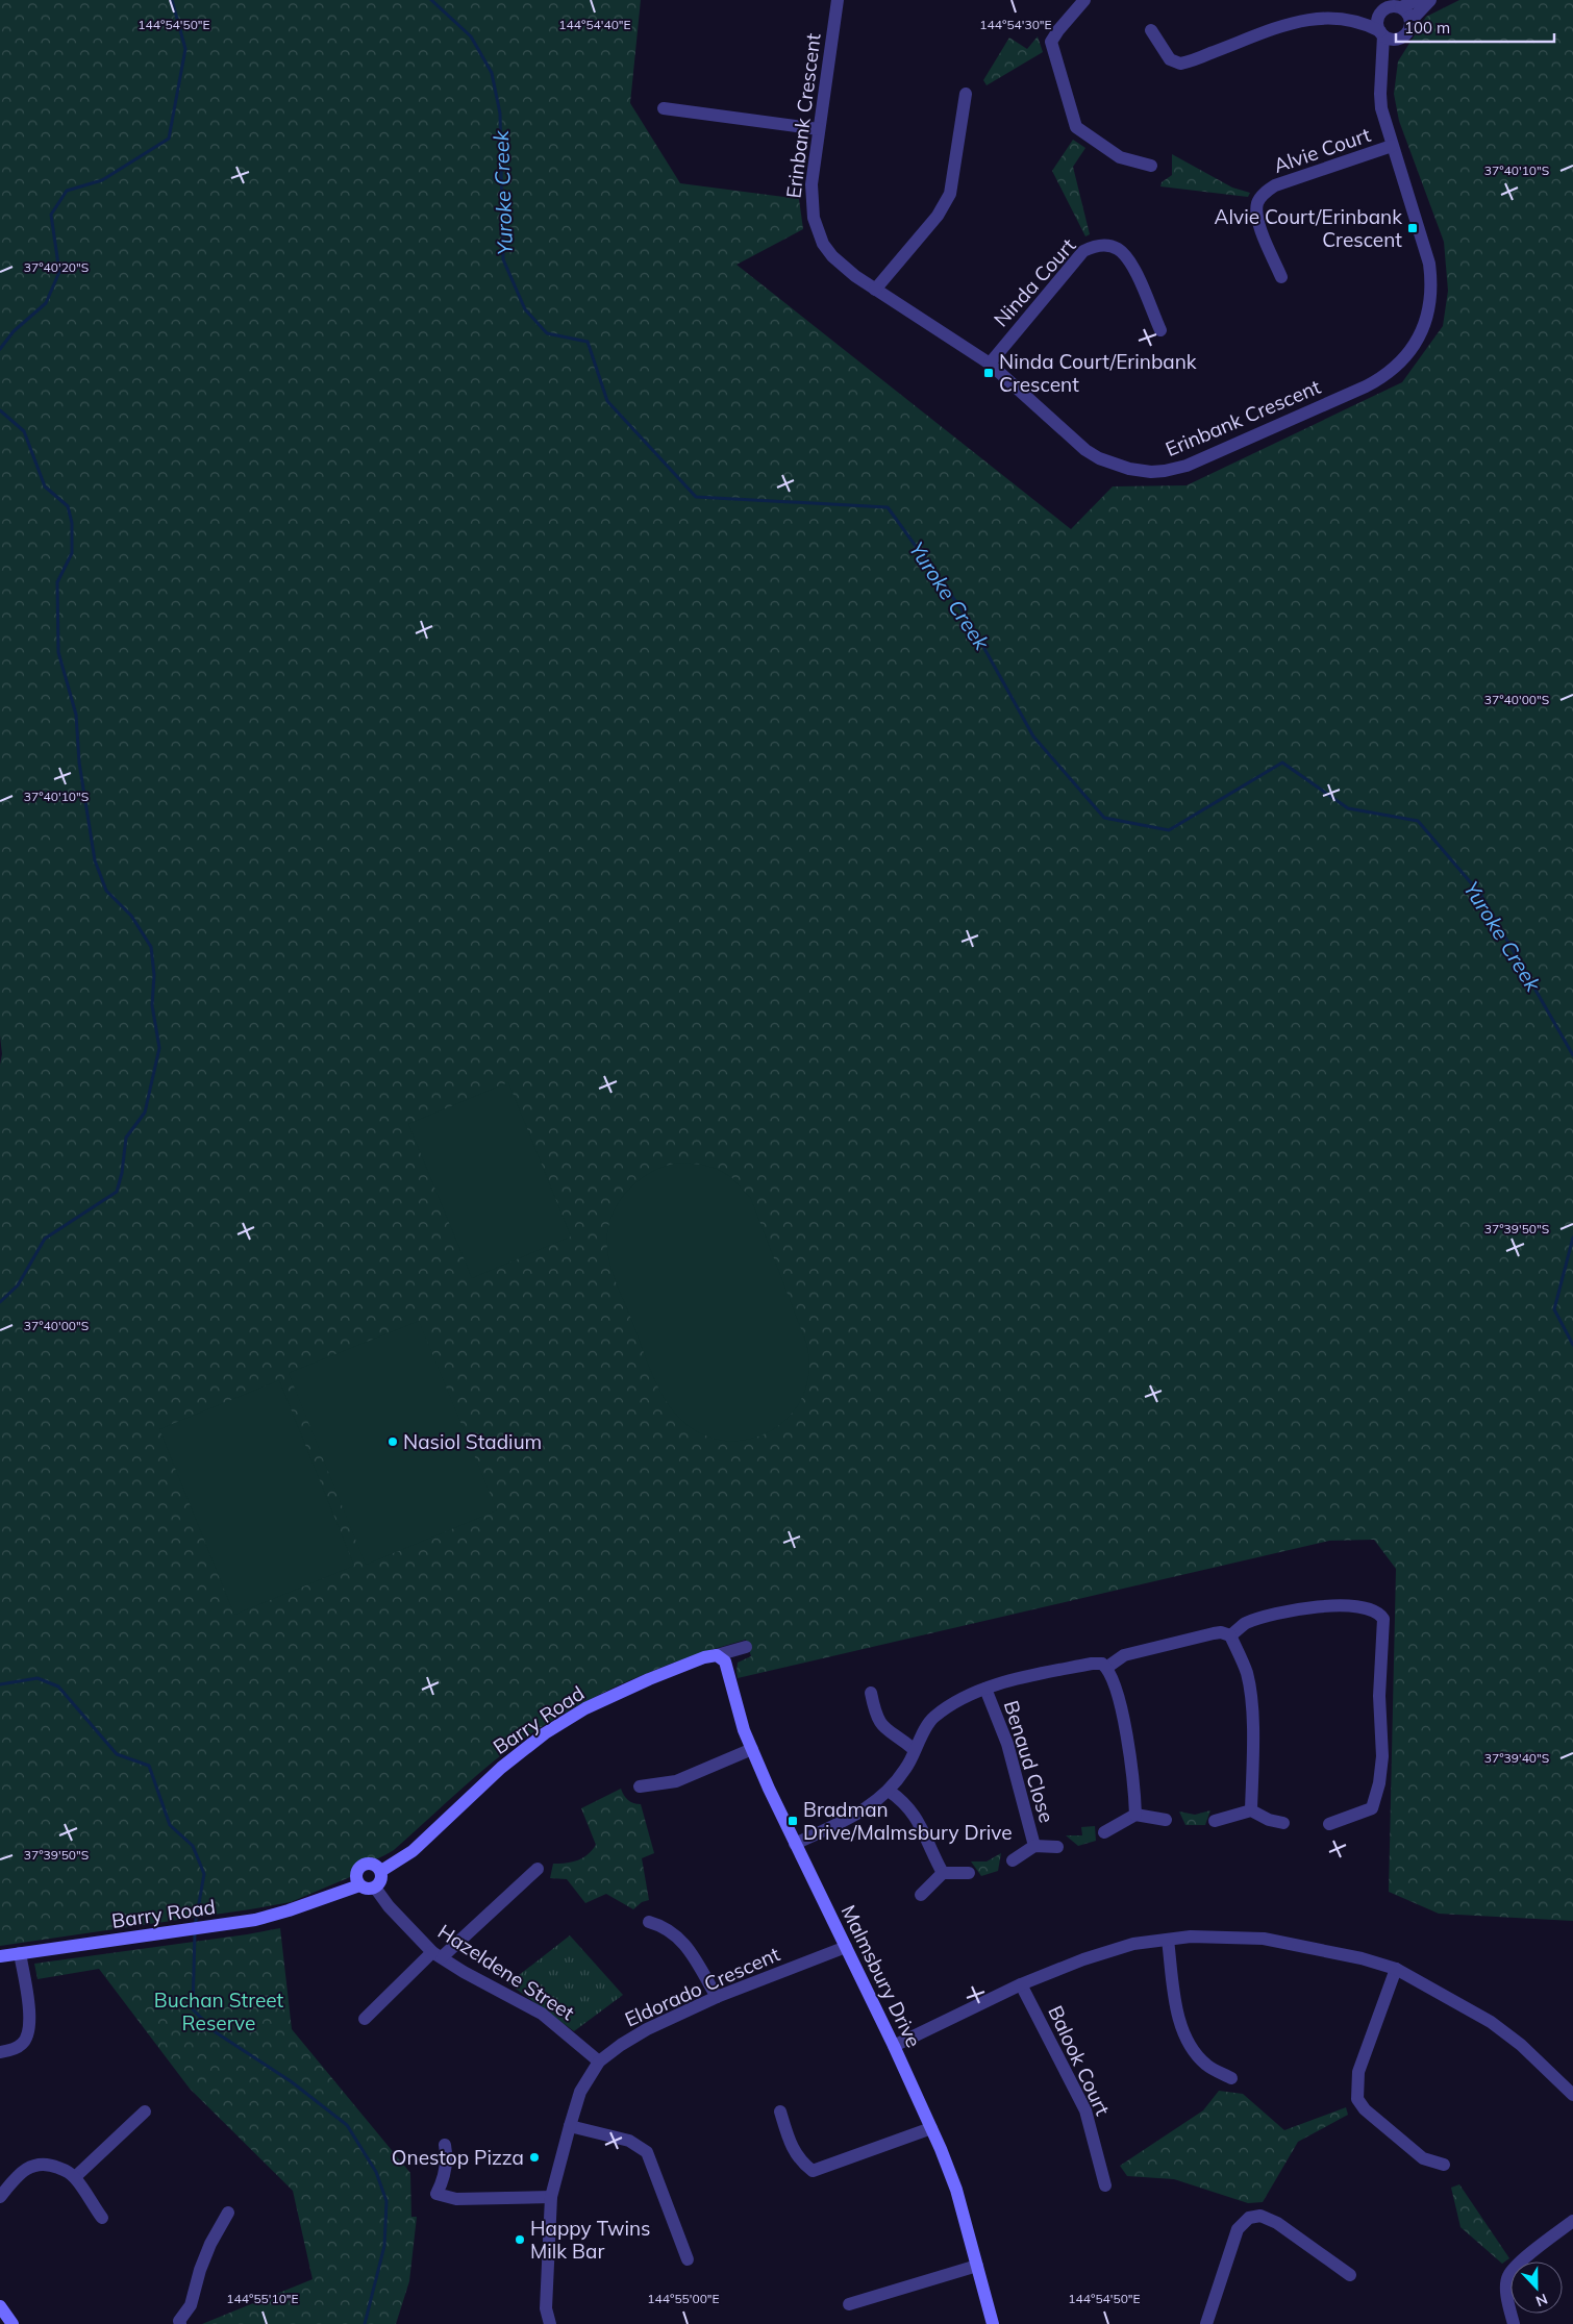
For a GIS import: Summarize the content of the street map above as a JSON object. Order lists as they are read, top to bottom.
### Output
{
  "streets": {
    "street": [
      "Erinbank Crescent",
      "Alvie Court",
      "Ninda Court",
      "Barry Road",
      "Benaud Close",
      "Hazeldene Street",
      "Malmsbury Drive",
      "Eldorado Crescent",
      "Balook Court"
    ]
  },
  "crossings": [
    ["Erinbank Crescent", "Alvie Court"],
    ["Erinbank Crescent", "Ninda Court"],
    ["Barry Road", "Hazeldene Street"],
    ["Barry Road", "Malmsbury Drive"],
    ["Hazeldene Street", "Eldorado Crescent"],
    ["Malmsbury Drive", "Eldorado Crescent"]
  ],
  "water": ["Yuroke Creek"],
  "parks": ["Buchan Street Reserve"],
  "places": {
    "transit": ["Alvie Court/Erinbank Crescent", "Ninda Court/Erinbank Crescent", "Bradman Drive/Malmsbury Drive"],
    "other": ["Nasiol Stadium", "Onestop Pizza", "Happy Twins Milk Bar"]
  },
  "scale_bar": "100 m",
  "north": "bottom",
  "coordinates": [
    "144°54'50\"E",
    "144°54'40\"E",
    "144°54'30\"E",
    "37°40'10\"S",
    "37°40'20\"S",
    "37°40'00\"S",
    "37°39'50\"S",
    "37°39'40\"S",
    "144°55'10\"E",
    "144°55'00\"E"
  ]
}
